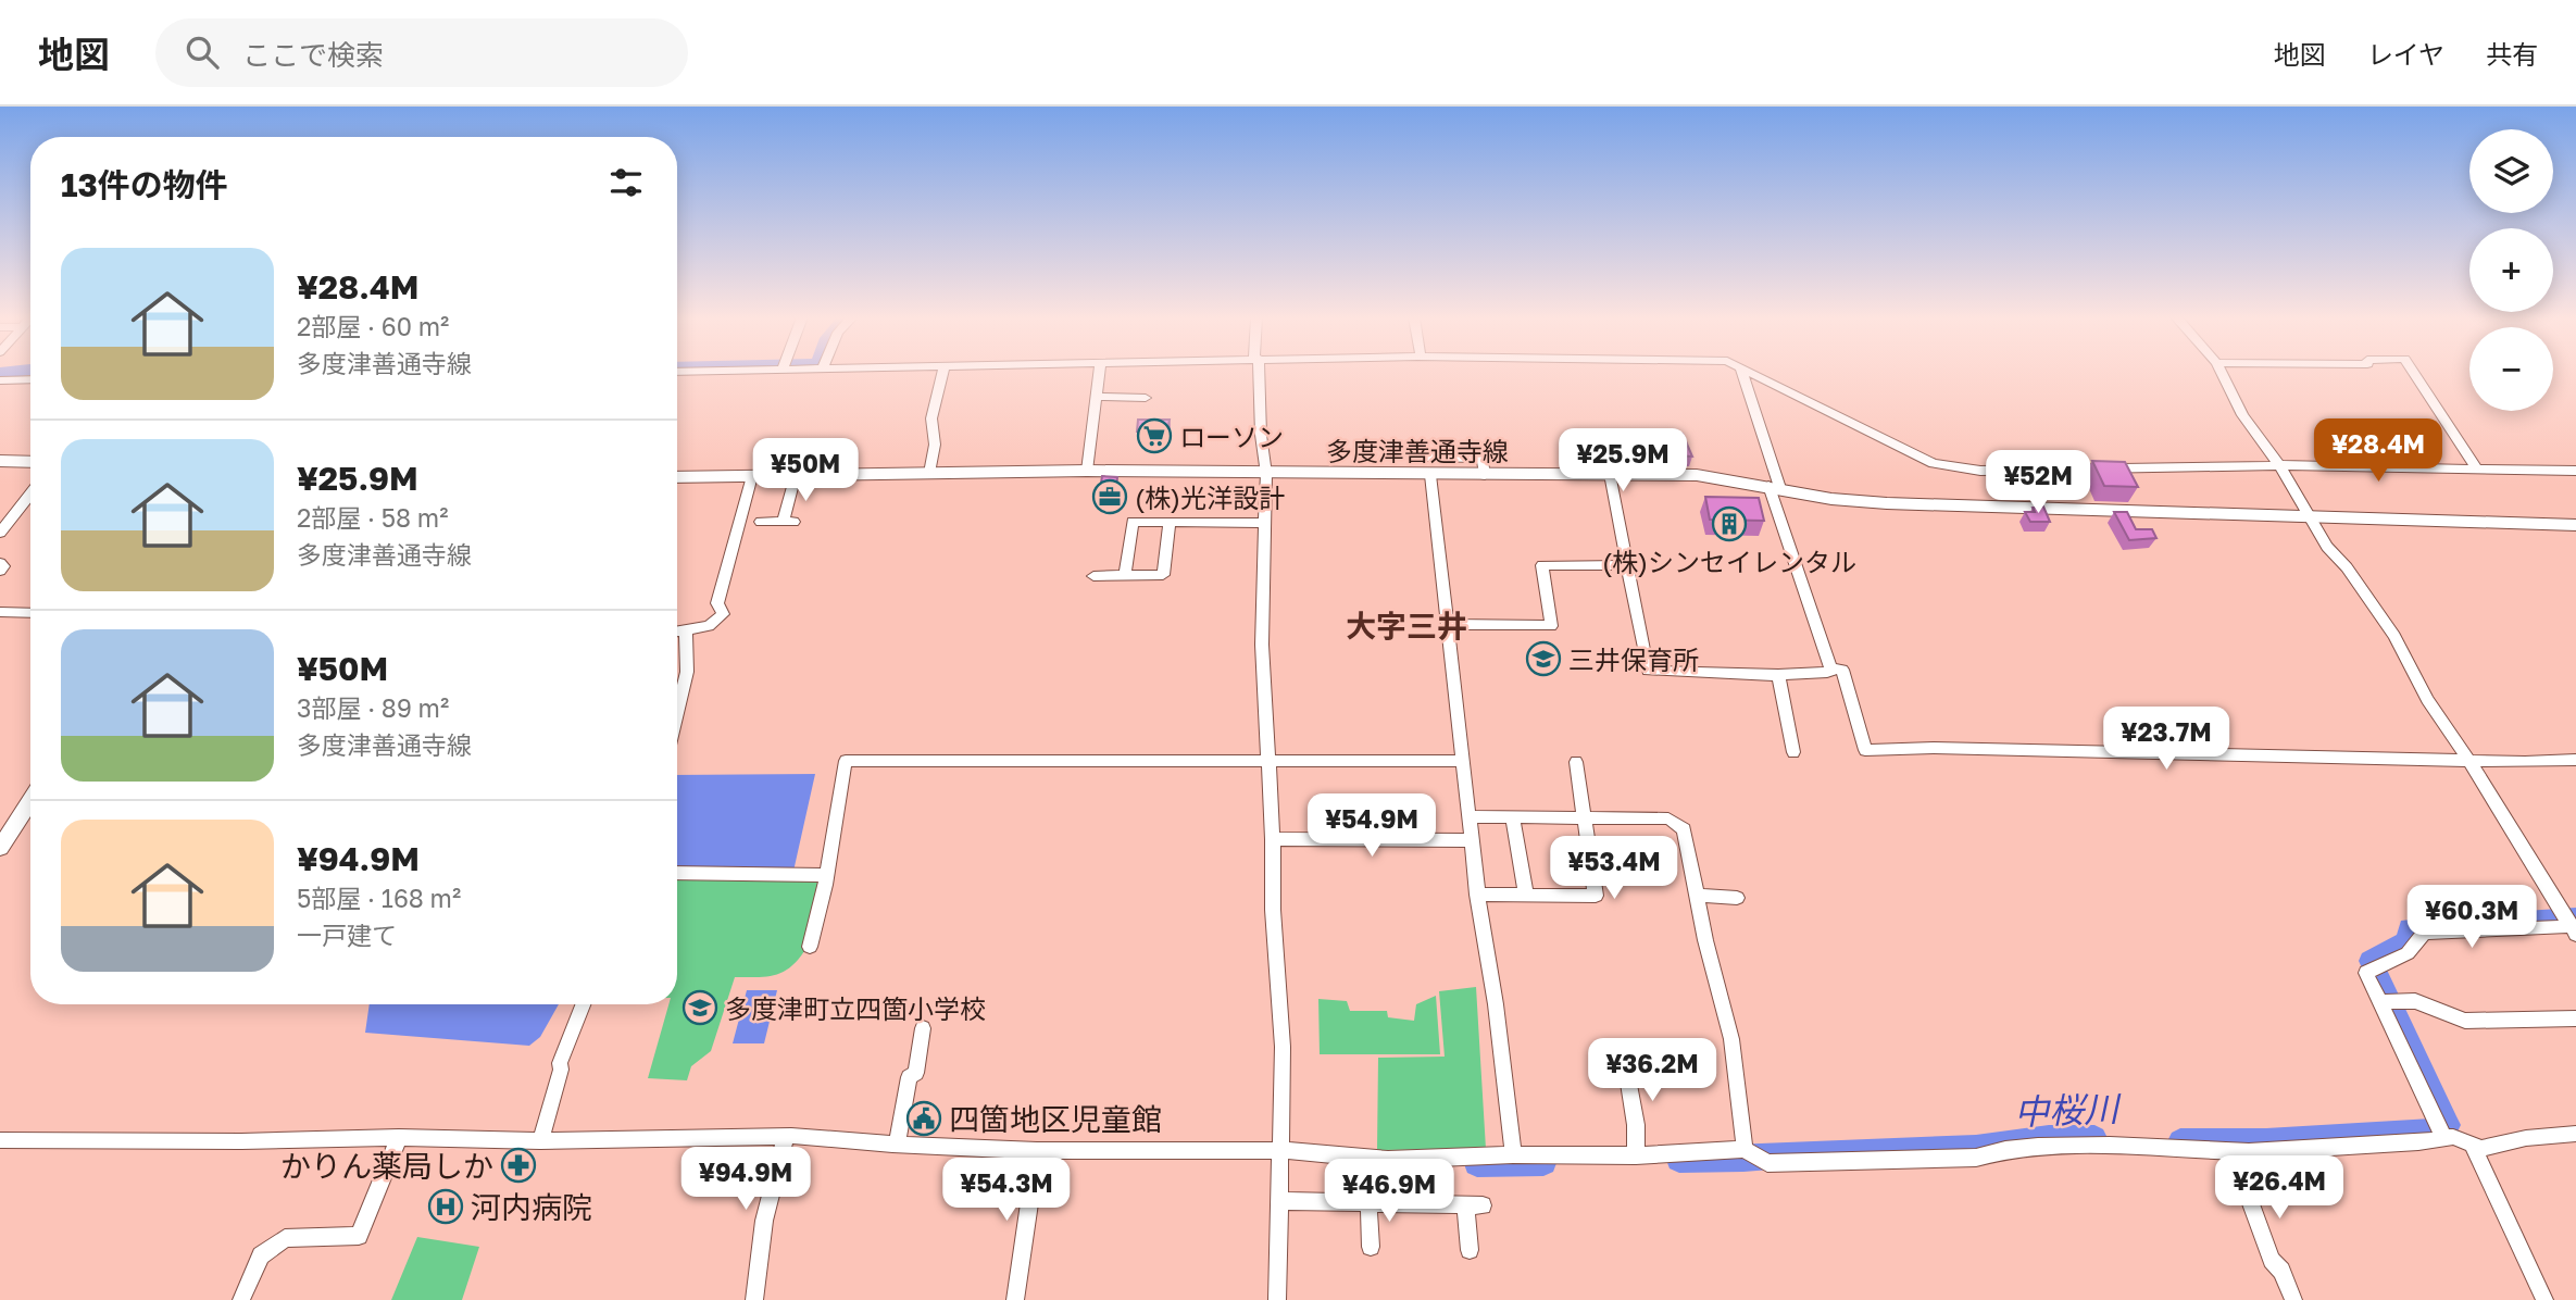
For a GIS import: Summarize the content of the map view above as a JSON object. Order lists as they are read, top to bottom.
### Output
{
  "streets": {
    "main road": ["多度津善通寺線"]
  },
  "districts": ["大字三井"],
  "water": ["中桜川"],
  "places": {
    "supermarket": ["ローソン"],
    "office": ["(株)光洋設計"],
    "building": ["(株)シンセイレンタル"],
    "school or university": ["三井保育所", "多度津町立四箇小学校"],
    "public building": ["四箇地区児童館"],
    "pharmacy": ["かりん薬局しか"],
    "hospital": ["河内病院"]
  },
  "page": {
    "header": "地図",
    "search": "ここで検索",
    "nav": ["地図", "レイヤ", "共有"],
    "map_buttons": ["+", "−"],
    "heading": "13件の物件",
    "list": [
      {
        "name": "¥28.4M",
        "note": "2部屋 · 60 m² · 多度津善通寺線"
      },
      {
        "name": "¥25.9M",
        "note": "2部屋 · 58 m² · 多度津善通寺線"
      },
      {
        "name": "¥50M",
        "note": "3部屋 · 89 m² · 多度津善通寺線"
      },
      {
        "name": "¥94.9M",
        "note": "5部屋 · 168 m² · 一戸建て"
      }
    ],
    "price": [
      "¥28.4M",
      "¥25.9M",
      "¥50M",
      "¥52M",
      "¥23.7M",
      "¥54.9M",
      "¥53.4M",
      "¥60.3M",
      "¥36.2M",
      "¥94.9M",
      "¥26.4M",
      "¥54.3M",
      "¥46.9M"
    ]
  }
}
